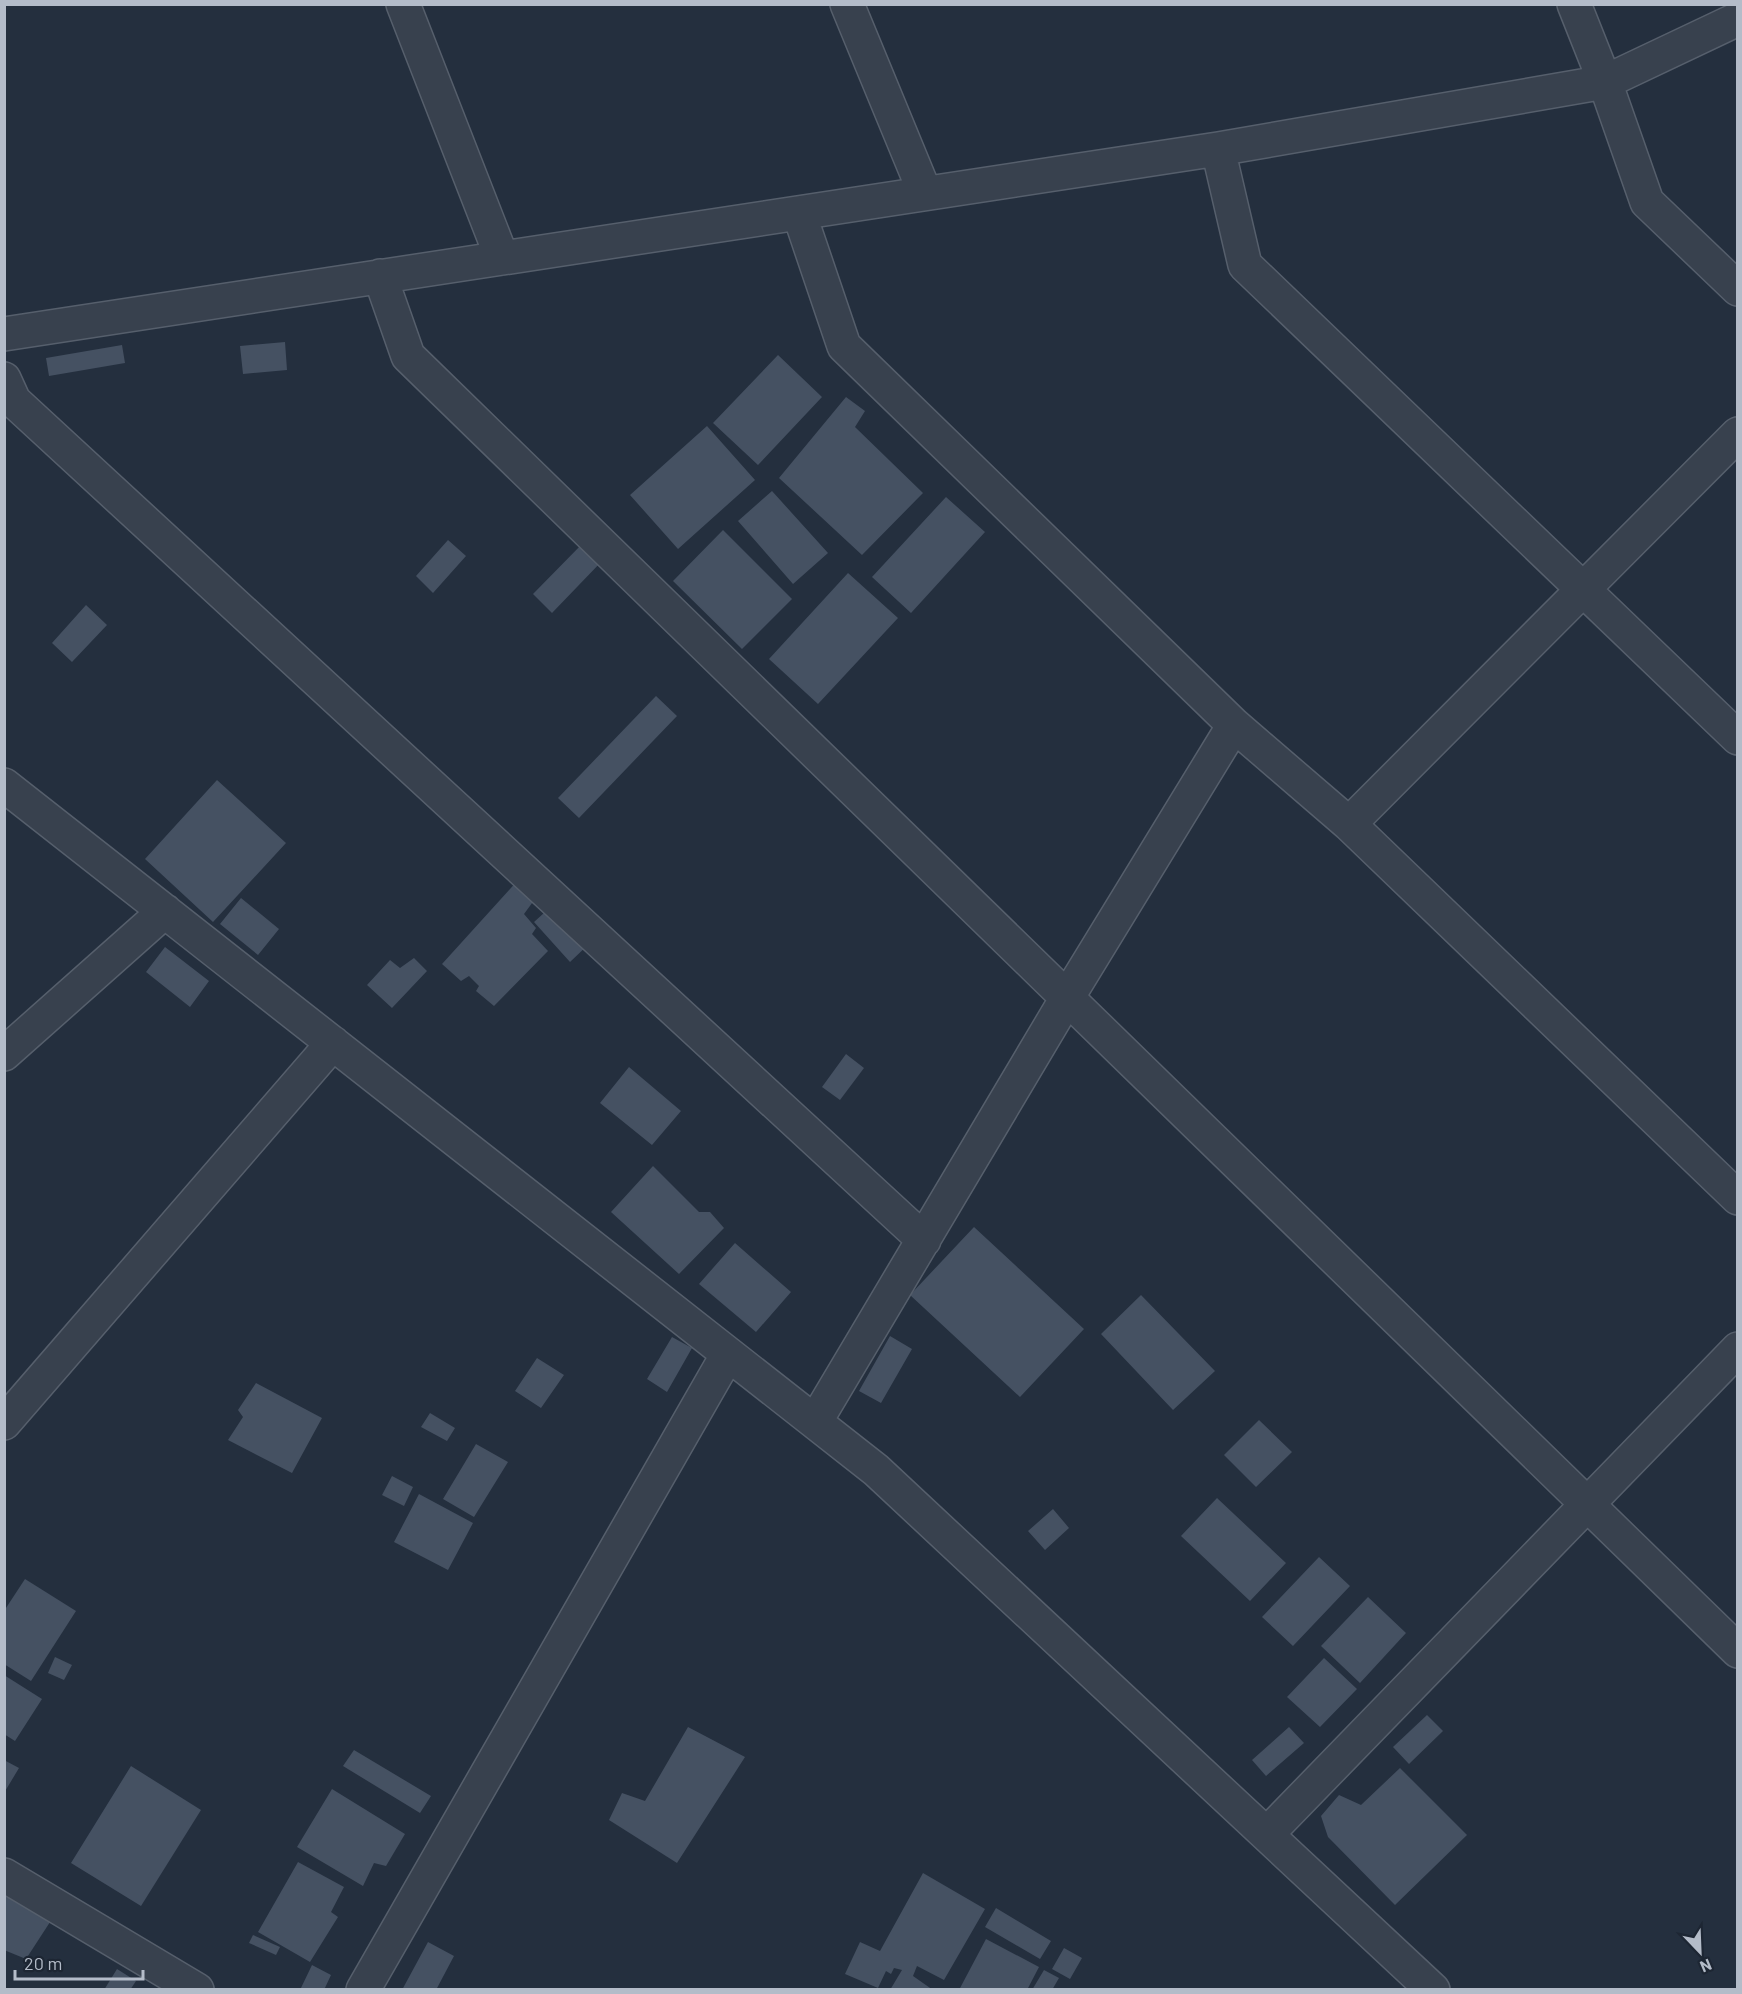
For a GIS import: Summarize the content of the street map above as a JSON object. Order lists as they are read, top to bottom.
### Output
{
  "scale_bar": "20 m",
  "north": "bottom right"
}
